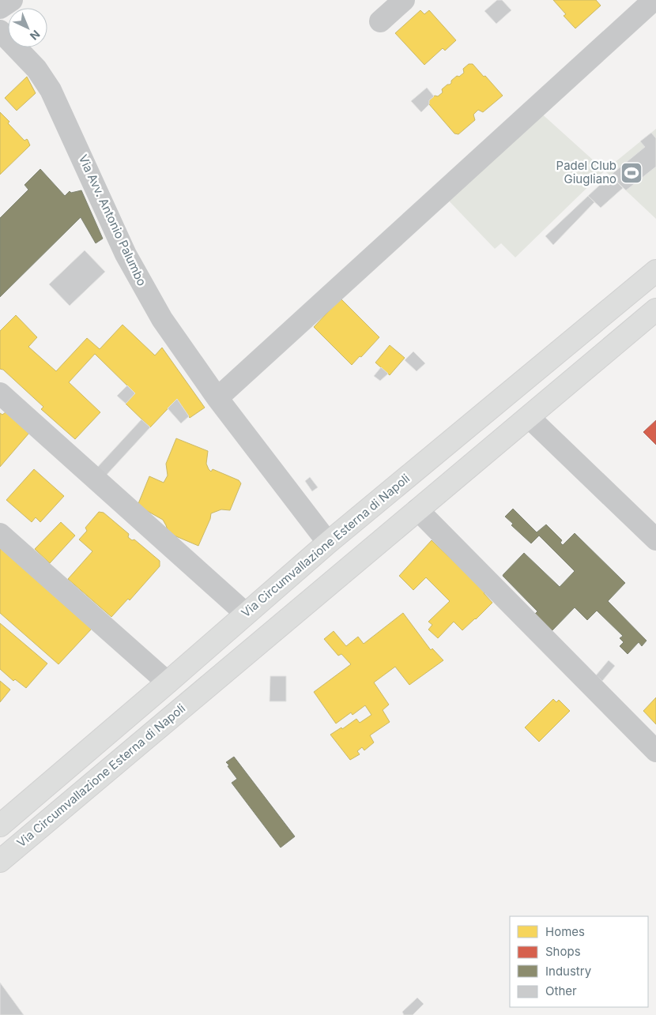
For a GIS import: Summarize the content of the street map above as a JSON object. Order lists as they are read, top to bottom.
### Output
{
  "streets": {
    "main road": ["Via Circumvallazione Esterna di Napoli"],
    "street": ["Via Avv. Antonio Palumbo"]
  },
  "crossings": [
    ["Via Avv. Antonio Palumbo", "Via Circumvallazione Esterna di Napoli"]
  ],
  "places": {
    "sports": ["Padel Club Giugliano"]
  },
  "legend": [
    "Homes",
    "Shops",
    "Industry",
    "Other"
  ],
  "north": "bottom right"
}
